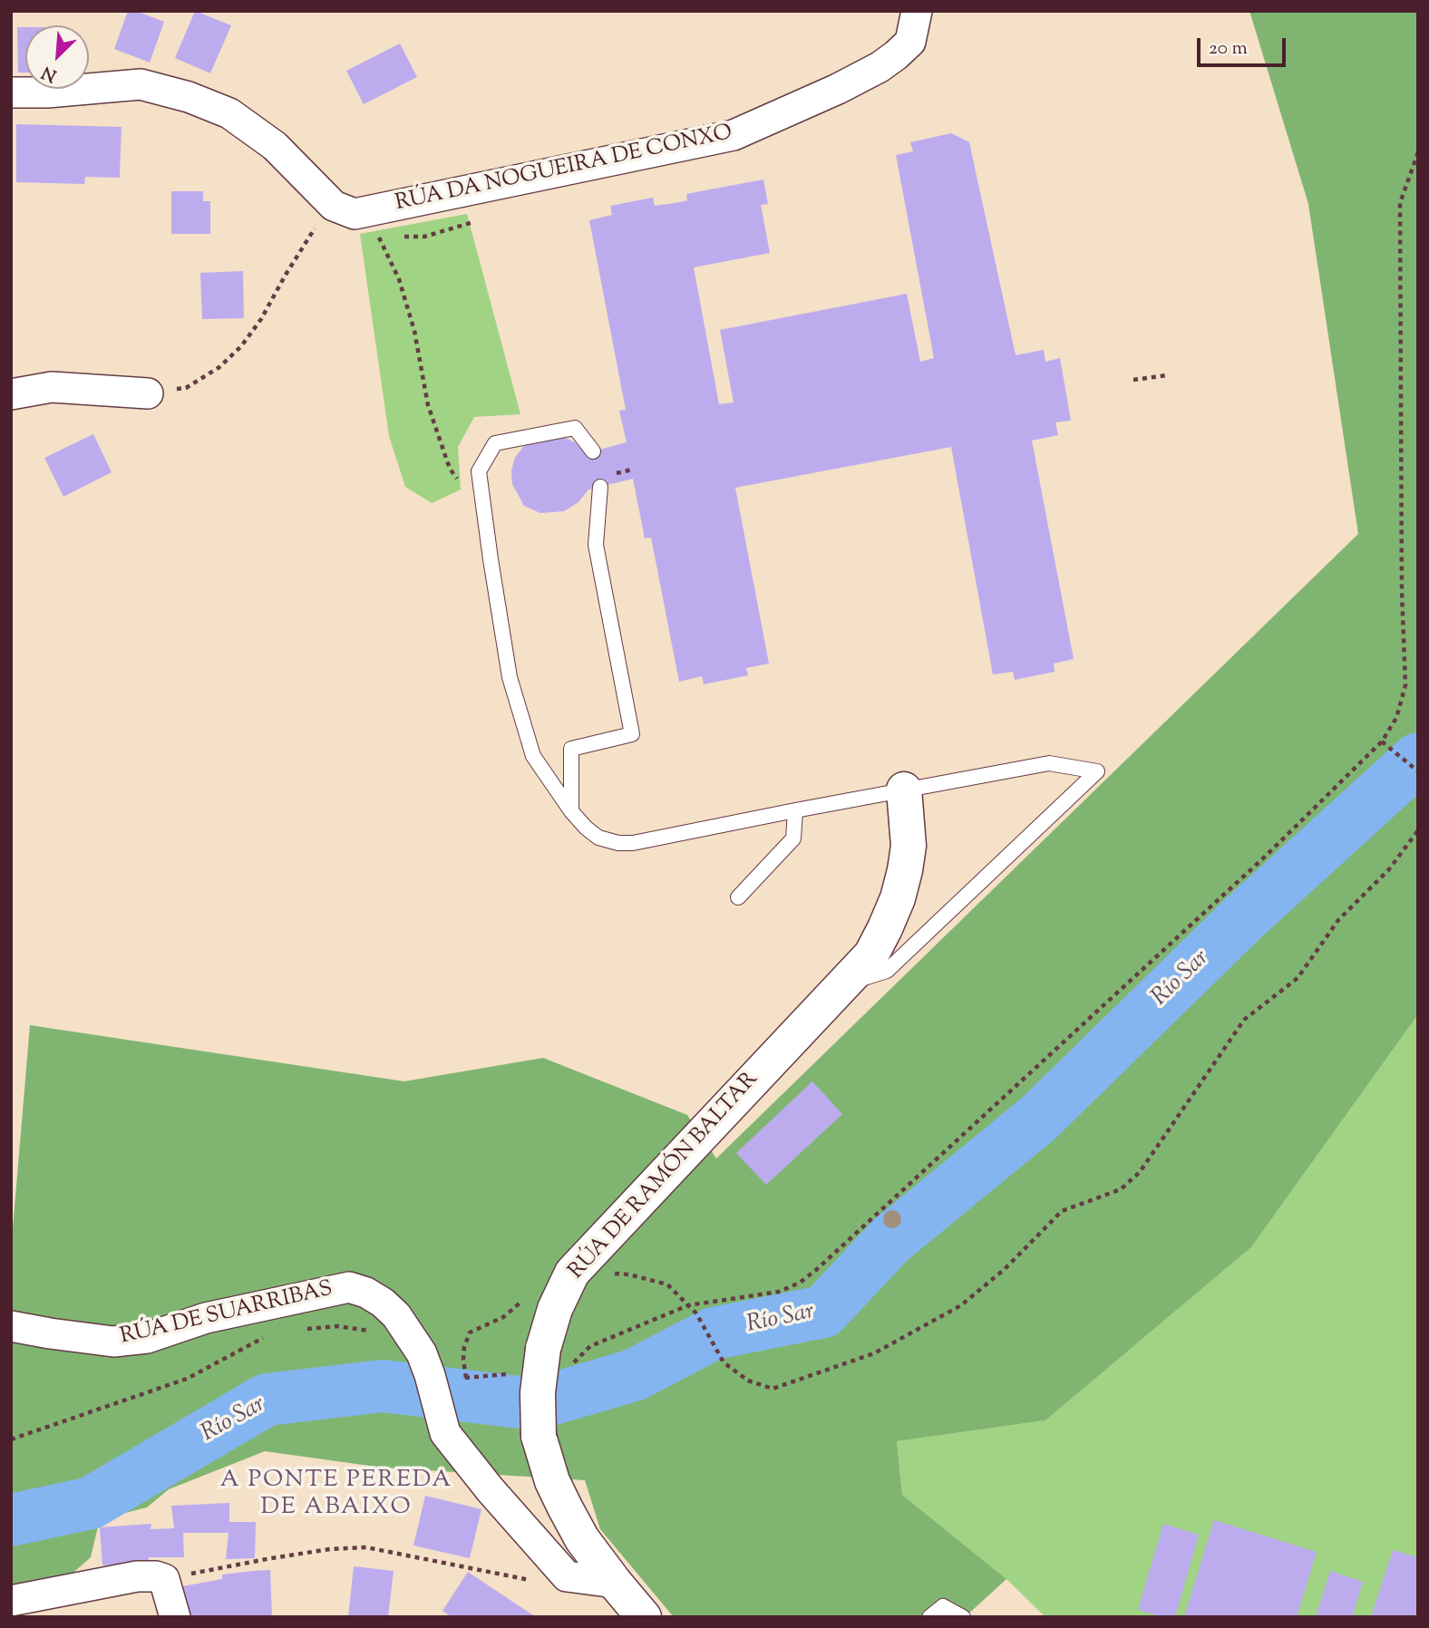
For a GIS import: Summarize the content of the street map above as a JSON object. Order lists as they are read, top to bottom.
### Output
{
  "streets": {
    "street": ["RÚA DA NOGUEIRA DE CONXO", "RÚA DE RAMÓN BALTAR", "RÚA DE SUARRIBAS"]
  },
  "districts": ["A PONTE PEREDA DE ABAIXO"],
  "water": ["Río Sar"],
  "scale_bar": "20 m",
  "north": "bottom left"
}
